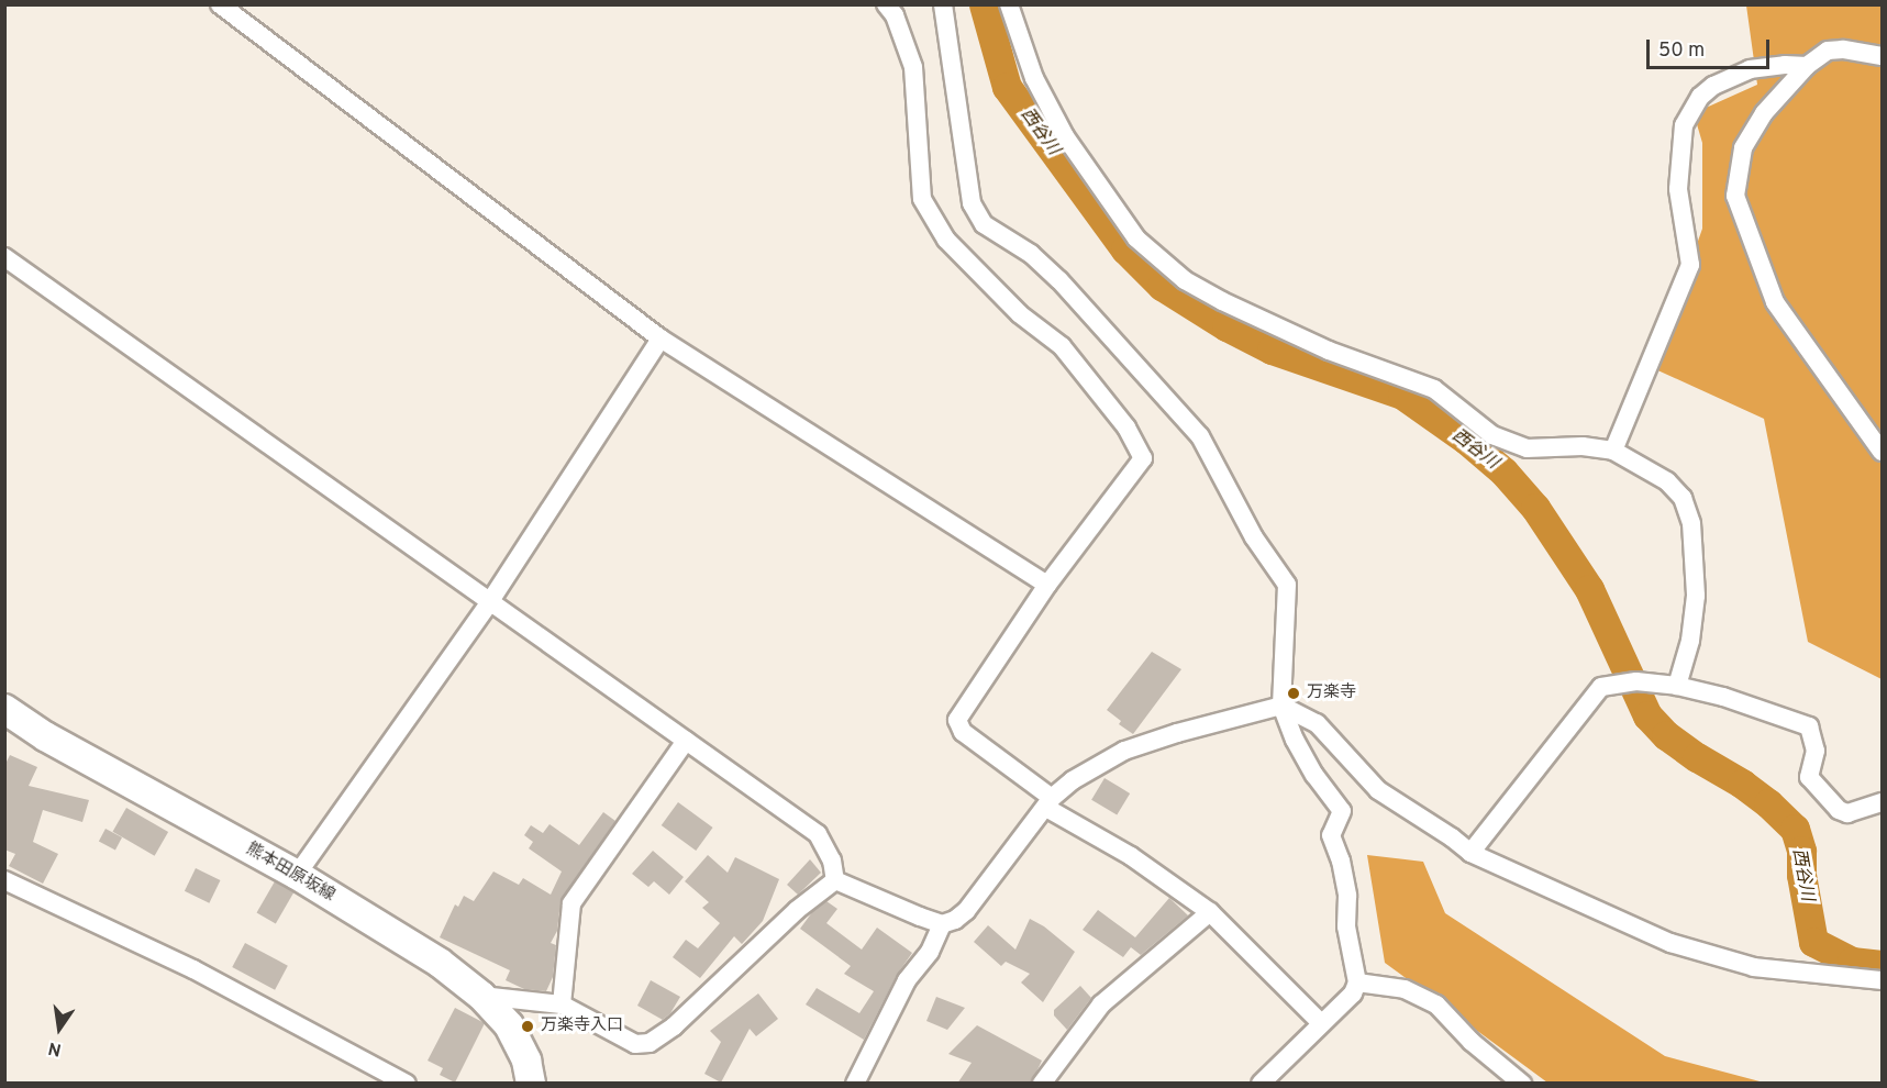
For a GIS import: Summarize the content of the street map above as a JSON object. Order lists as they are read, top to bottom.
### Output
{
  "streets": {
    "main road": ["熊本田原坂線"]
  },
  "water": ["西谷川"],
  "places": ["万楽寺", "万楽寺入口"],
  "scale_bar": "50 m",
  "north": "bottom"
}
